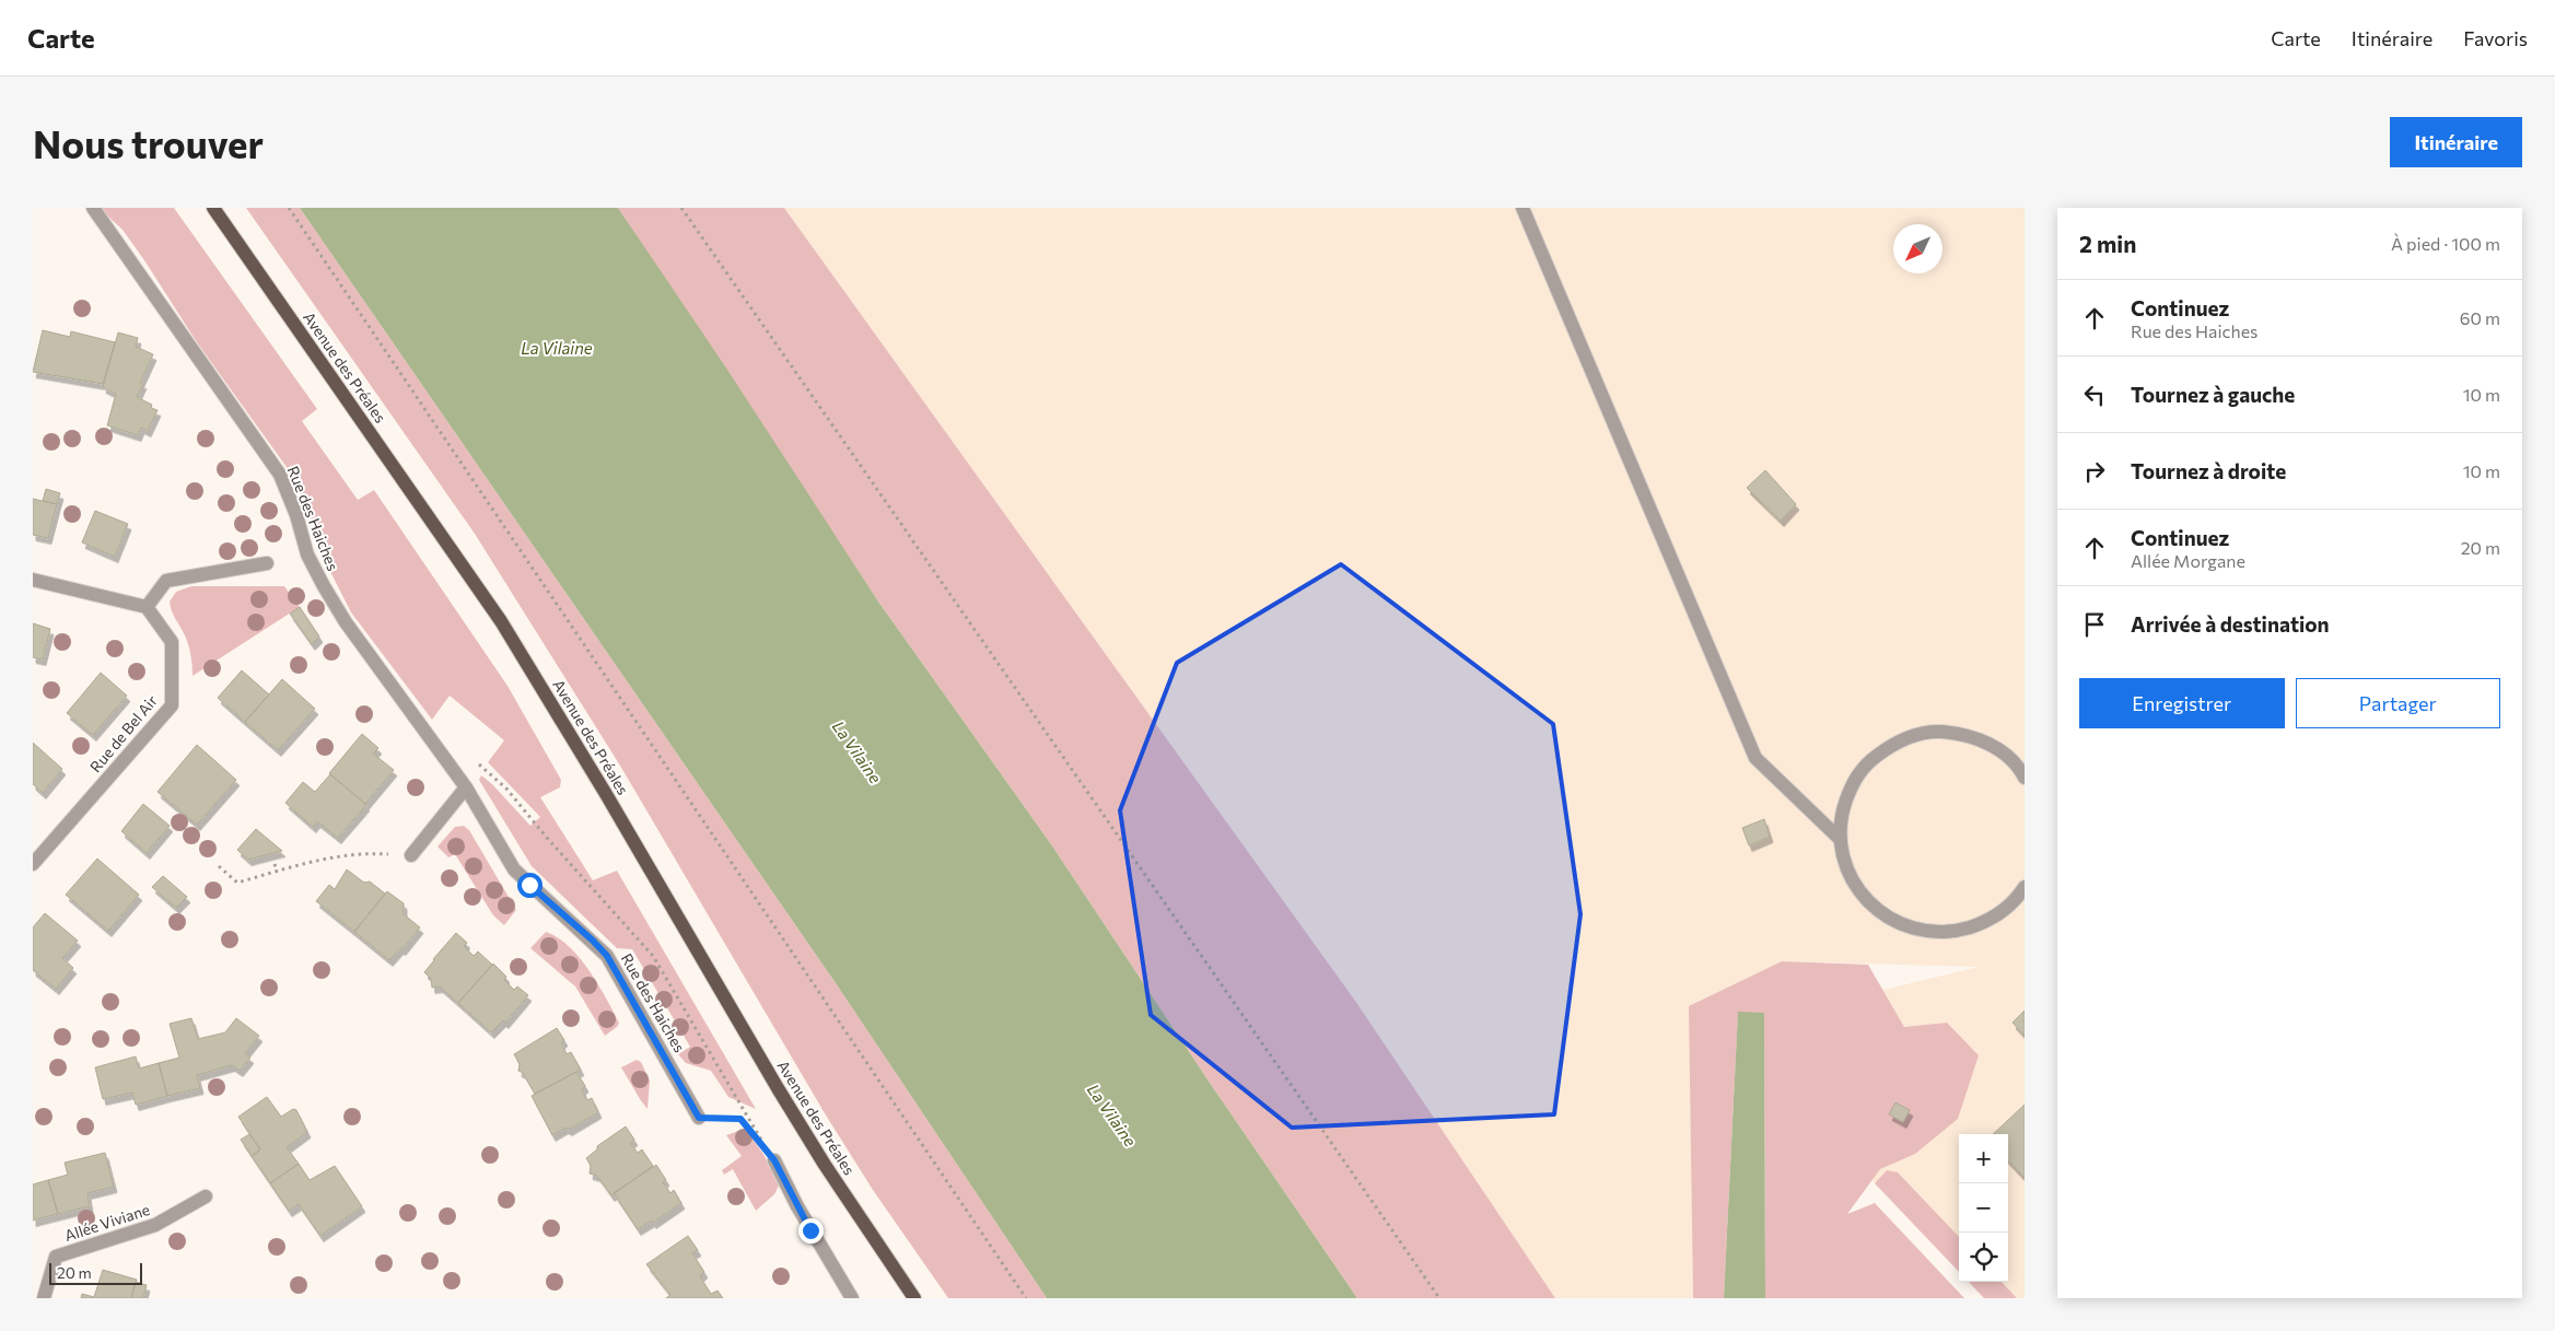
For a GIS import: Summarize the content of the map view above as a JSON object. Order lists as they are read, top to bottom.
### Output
{
  "streets": {
    "main road": ["Avenue des Préales"],
    "street": ["Rue des Haiches", "Rue de Bel Air", "Allée Viviane"]
  },
  "water": ["La Vilaine"],
  "scale_bar": "20 m",
  "north": "bottom left",
  "page": {
    "header": "Carte",
    "nav": ["Carte", "Itinéraire", "Favoris"],
    "buttons": [
      "Itinéraire",
      ["Enregistrer", "Partager"]
    ],
    "title": "Nous trouver",
    "heading": ["2 min", "À pied · 100 m"],
    "list": [
      ["Continuez", "Rue des Haiches", "60 m"],
      ["Tournez à gauche", "10 m"],
      ["Tournez à droite", "10 m"],
      ["Continuez", "Allée Morgane", "20 m"],
      "Arrivée à destination"
    ],
    "map_buttons": ["+", "−"],
    "scale": "20 m"
  }
}
